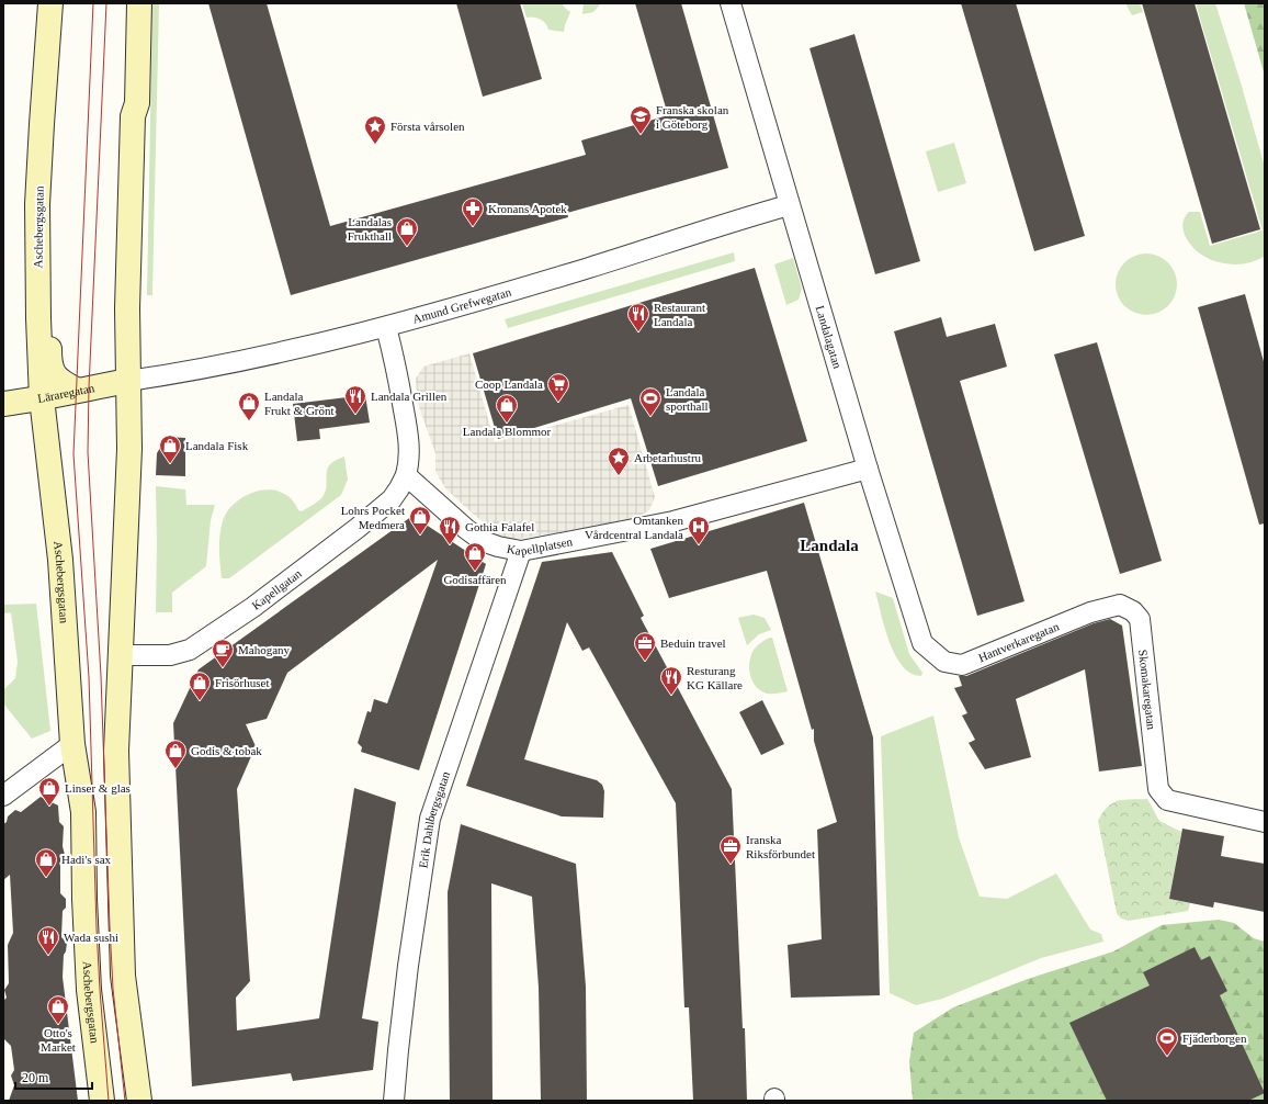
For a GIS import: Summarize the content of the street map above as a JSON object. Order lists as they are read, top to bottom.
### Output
{
  "streets": {
    "street": [
      "Aschebergsgatan",
      "Amund Grefwegatan",
      "Landalagatan",
      "Läraregatan",
      "Kapellplatsen",
      "Kapellgatan",
      "Hantverkaregatan",
      "Skomakaregatan",
      "Erik Dahlbergsgatan"
    ]
  },
  "crossings": [
    ["Aschebergsgatan", "Läraregatan"],
    ["Amund Grefwegatan", "Landalagatan"],
    ["Amund Grefwegatan", "Läraregatan"],
    ["Landalagatan", "Kapellplatsen"],
    ["Landalagatan", "Hantverkaregatan"],
    ["Kapellplatsen", "Kapellgatan"],
    ["Kapellplatsen", "Erik Dahlbergsgatan"],
    ["Hantverkaregatan", "Skomakaregatan"]
  ],
  "districts": ["Landala"],
  "places": {
    "school or university": ["Franska skolan i Göteborg"],
    "place": ["Första vårsolen", "Arbetarhustru"],
    "pharmacy": ["Kronans Apotek"],
    "shop": [
      "Landalas Frukthall",
      "Landala Frukt & Grönt",
      "Landala Blommor",
      "Landala Fisk",
      "Lohrs Pocket Medmera",
      "Godisaffären",
      "Frisörhuset",
      "Godis & tobak",
      "Linser & glas",
      "Hadi's sax",
      "Otto's Market"
    ],
    "restaurant": [
      "Restaurant Landala",
      "Landala Grillen",
      "Gothia Falafel",
      "Resturang KG Källare",
      "Wada sushi"
    ],
    "supermarket": ["Coop Landala"],
    "sports": ["Landala sporthall", "Fjäderborgen"],
    "hospital": ["Omtanken Vårdcentral Landala"],
    "office": ["Beduin travel", "Iranska Riksförbundet"],
    "cafe": ["Mahogany"]
  },
  "scale_bar": "20 m"
}
